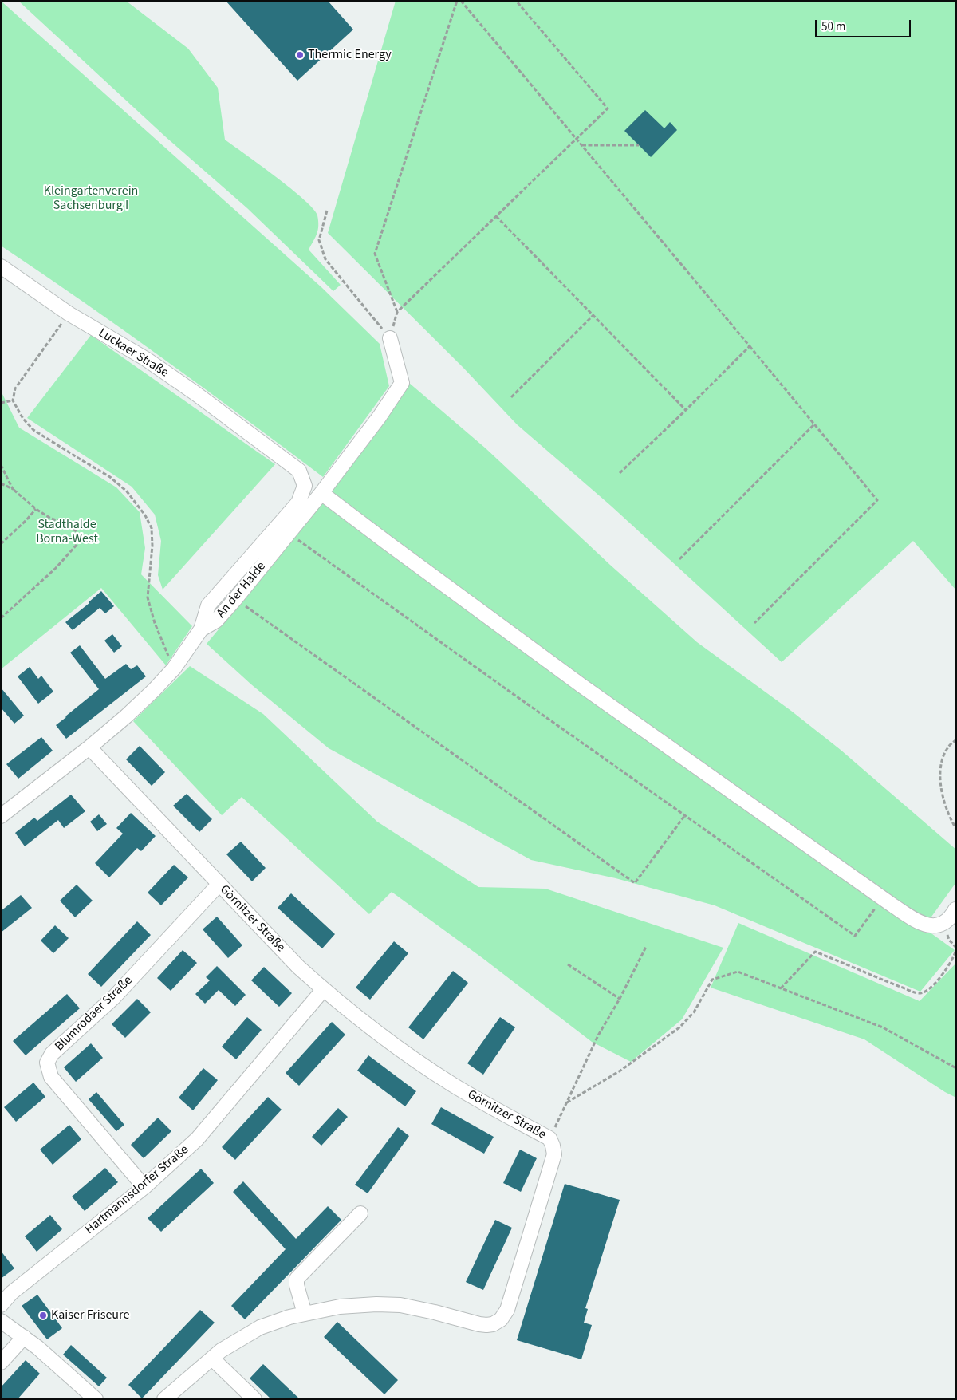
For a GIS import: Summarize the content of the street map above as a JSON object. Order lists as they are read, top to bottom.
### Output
{
  "streets": {
    "street": [
      "Luckaer Straße",
      "An der Halde",
      "Görnitzer Straße",
      "Blumrodaer Straße",
      "Hartmannsdorfer Straße"
    ]
  },
  "crossings": [
    ["Luckaer Straße", "An der Halde"],
    ["An der Halde", "Görnitzer Straße"],
    ["Görnitzer Straße", "Blumrodaer Straße"],
    ["Görnitzer Straße", "Hartmannsdorfer Straße"],
    ["Blumrodaer Straße", "Hartmannsdorfer Straße"]
  ],
  "parks": ["Kleingartenverein Sachsenburg I", "Stadthalde Borna-West"],
  "places": ["Thermic Energy", "Kaiser Friseure"],
  "scale_bar": "50 m"
}
